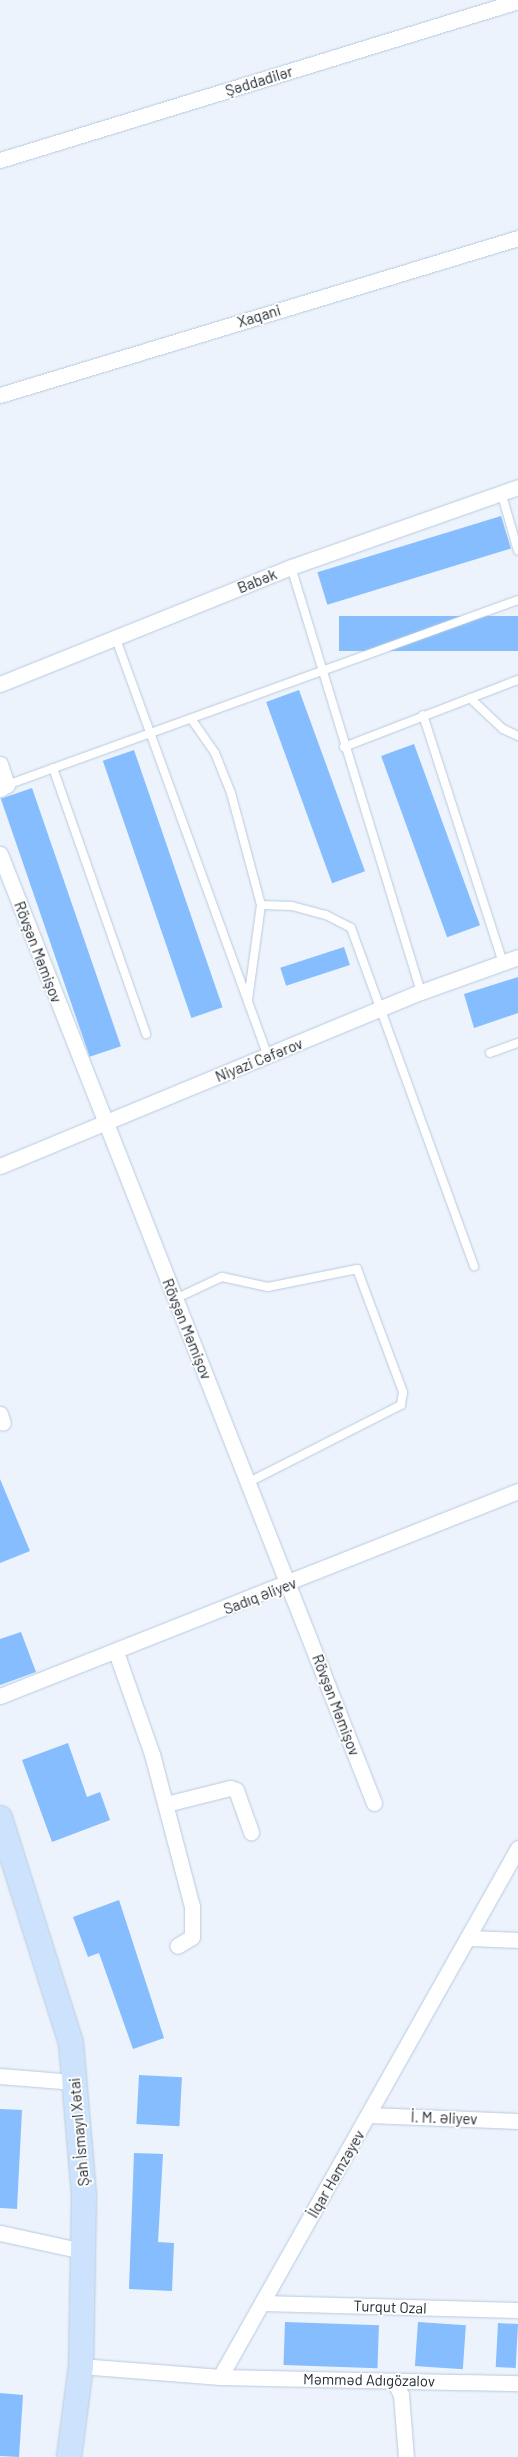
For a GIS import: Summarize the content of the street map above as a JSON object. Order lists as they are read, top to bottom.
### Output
{
  "streets": {
    "main road": ["Şah İsmayıl Xətai"],
    "street": [
      "Şəddadilər",
      "Xaqani",
      "Babək",
      "Rövşən Məmişov",
      "Niyazi Cəfərov",
      "Sadıq Əliyev",
      "İ. M. Əliyev",
      "İlqar Həmzəyev",
      "Turqut Ozal",
      "Məmməd Adıgözalov"
    ]
  },
  "crossings": [
    ["Rövşən Məmişov", "Niyazi Cəfərov"],
    ["Rövşən Məmişov", "Sadıq Əliyev"],
    ["İ. M. Əliyev", "İlqar Həmzəyev"],
    ["İlqar Həmzəyev", "Turqut Ozal"],
    ["İlqar Həmzəyev", "Məmməd Adıgözalov"]
  ]
}
